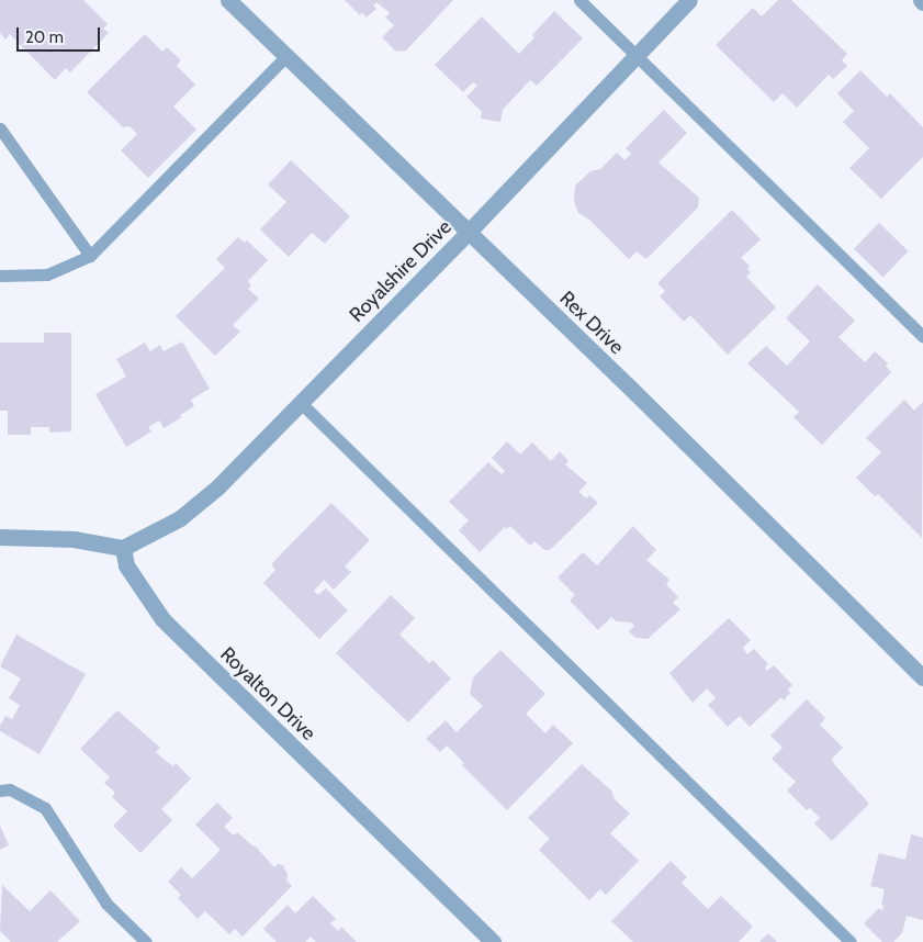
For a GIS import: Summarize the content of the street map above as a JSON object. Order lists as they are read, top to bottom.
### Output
{
  "streets": {
    "street": ["Royalshire Drive", "Rex Drive", "Royalton Drive"]
  },
  "crossings": [
    ["Royalshire Drive", "Rex Drive"],
    ["Royalshire Drive", "Royalton Drive"]
  ],
  "scale_bar": "20 m"
}
